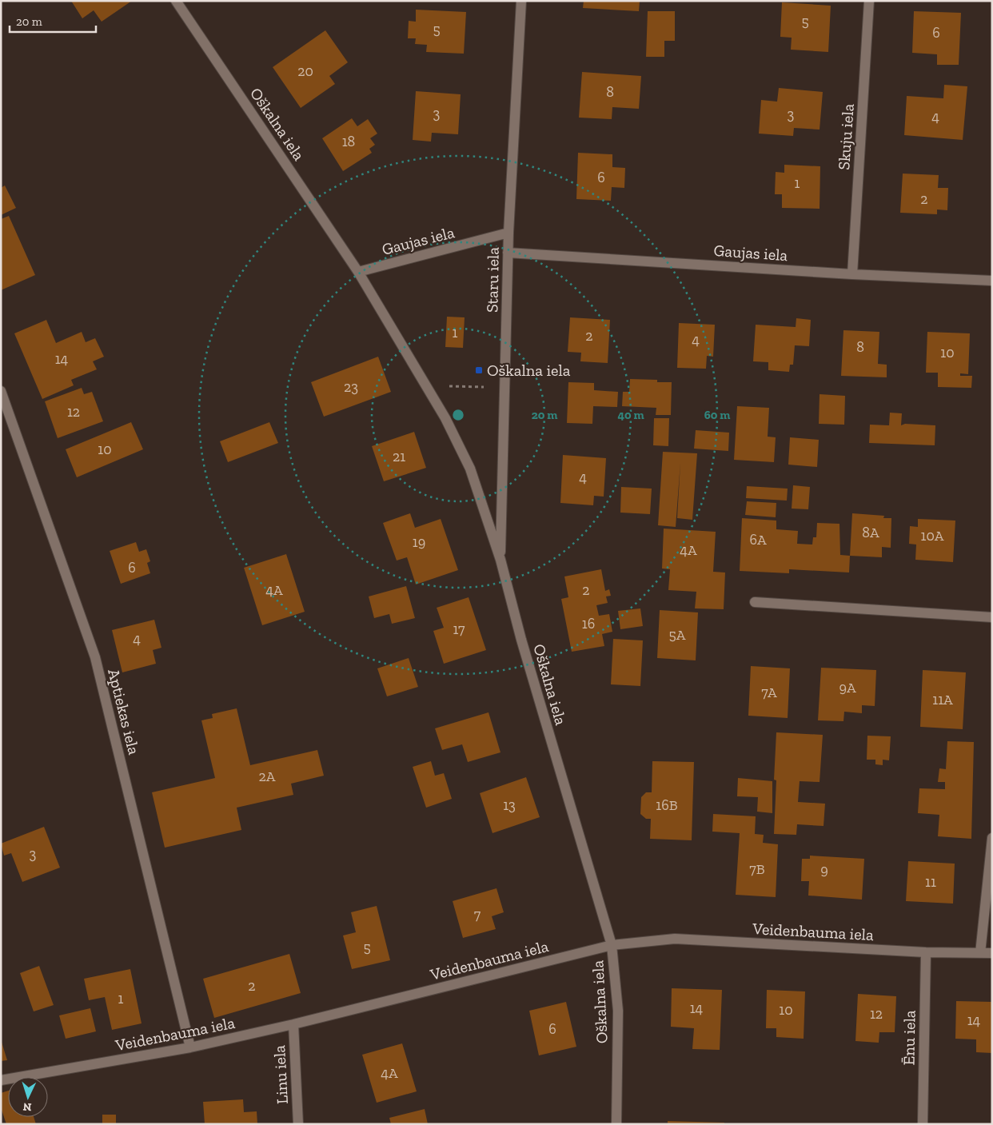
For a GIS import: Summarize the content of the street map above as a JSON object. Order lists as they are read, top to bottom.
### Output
{
  "streets": {
    "street": [
      "Oškalna iela",
      "Skuju iela",
      "Gaujas iela",
      "Staru iela",
      "Aptiekas iela",
      "Veidenbauma iela",
      "Ēnu iela",
      "Linu iela"
    ]
  },
  "crossings": [
    ["Oškalna iela", "Gaujas iela"],
    ["Oškalna iela", "Staru iela"],
    ["Oškalna iela", "Veidenbauma iela"],
    ["Skuju iela", "Gaujas iela"],
    ["Gaujas iela", "Staru iela"],
    ["Aptiekas iela", "Veidenbauma iela"],
    ["Veidenbauma iela", "Ēnu iela"],
    ["Veidenbauma iela", "Linu iela"]
  ],
  "places": {
    "transit": ["Oškalna iela"]
  },
  "house_numbers": [
    "5",
    "5",
    "6",
    "20",
    "8",
    "3",
    "3",
    "4",
    "18",
    "6",
    "1",
    "2",
    "1",
    "2",
    "4",
    "8",
    "10",
    "14",
    "23",
    "12",
    "10",
    "21",
    "4",
    "8A",
    "10A",
    "6A",
    "19",
    "4A",
    "6",
    "4A",
    "2",
    "16",
    "17",
    "5A",
    "4",
    "9A",
    "7A",
    "11A",
    "2A",
    "13",
    "16B",
    "3",
    "7B",
    "9",
    "11",
    "7",
    "5",
    "2",
    "1",
    "14",
    "10",
    "12",
    "14",
    "6",
    "4A"
  ],
  "scale_bar": "20 m",
  "north": "bottom",
  "rings": ["20 m", "40 m", "60 m"]
}
